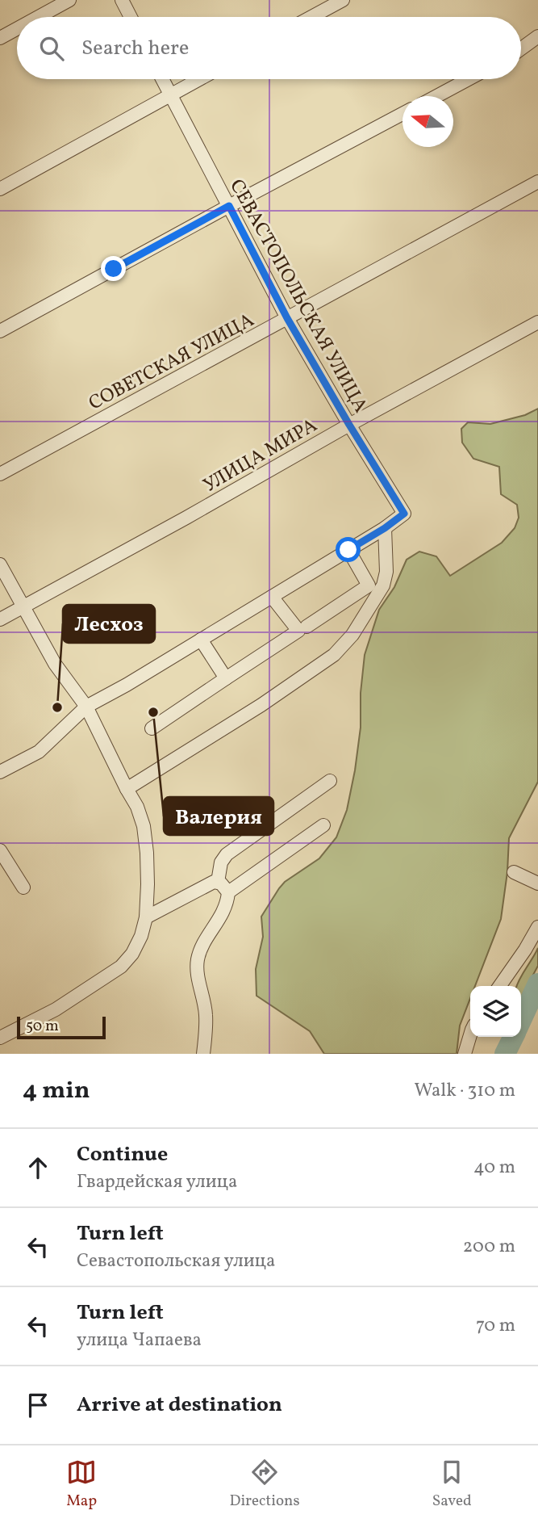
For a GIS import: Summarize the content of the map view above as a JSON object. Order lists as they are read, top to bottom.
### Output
{
  "streets": {
    "street": ["СЕВАСТОПОЛЬСКАЯ УЛИЦА", "СОВЕТСКАЯ УЛИЦА", "УЛИЦА МИРА"]
  },
  "crossings": [
    ["СЕВАСТОПОЛЬСКАЯ УЛИЦА", "СОВЕТСКАЯ УЛИЦА"],
    ["СЕВАСТОПОЛЬСКАЯ УЛИЦА", "УЛИЦА МИРА"]
  ],
  "places": ["Лесхоз", "Валерия"],
  "scale_bar": "50 m",
  "north": "left",
  "page": {
    "search": "Search here",
    "scale": "50 m",
    "heading": ["4 min", "Walk · 310 m"],
    "list": [
      ["Continue", "Гвардейская улица", "40 m"],
      ["Turn left", "Севастопольская улица", "200 m"],
      ["Turn left", "улица Чапаева", "70 m"],
      "Arrive at destination"
    ],
    "nav": ["Map", "Directions", "Saved"]
  }
}
